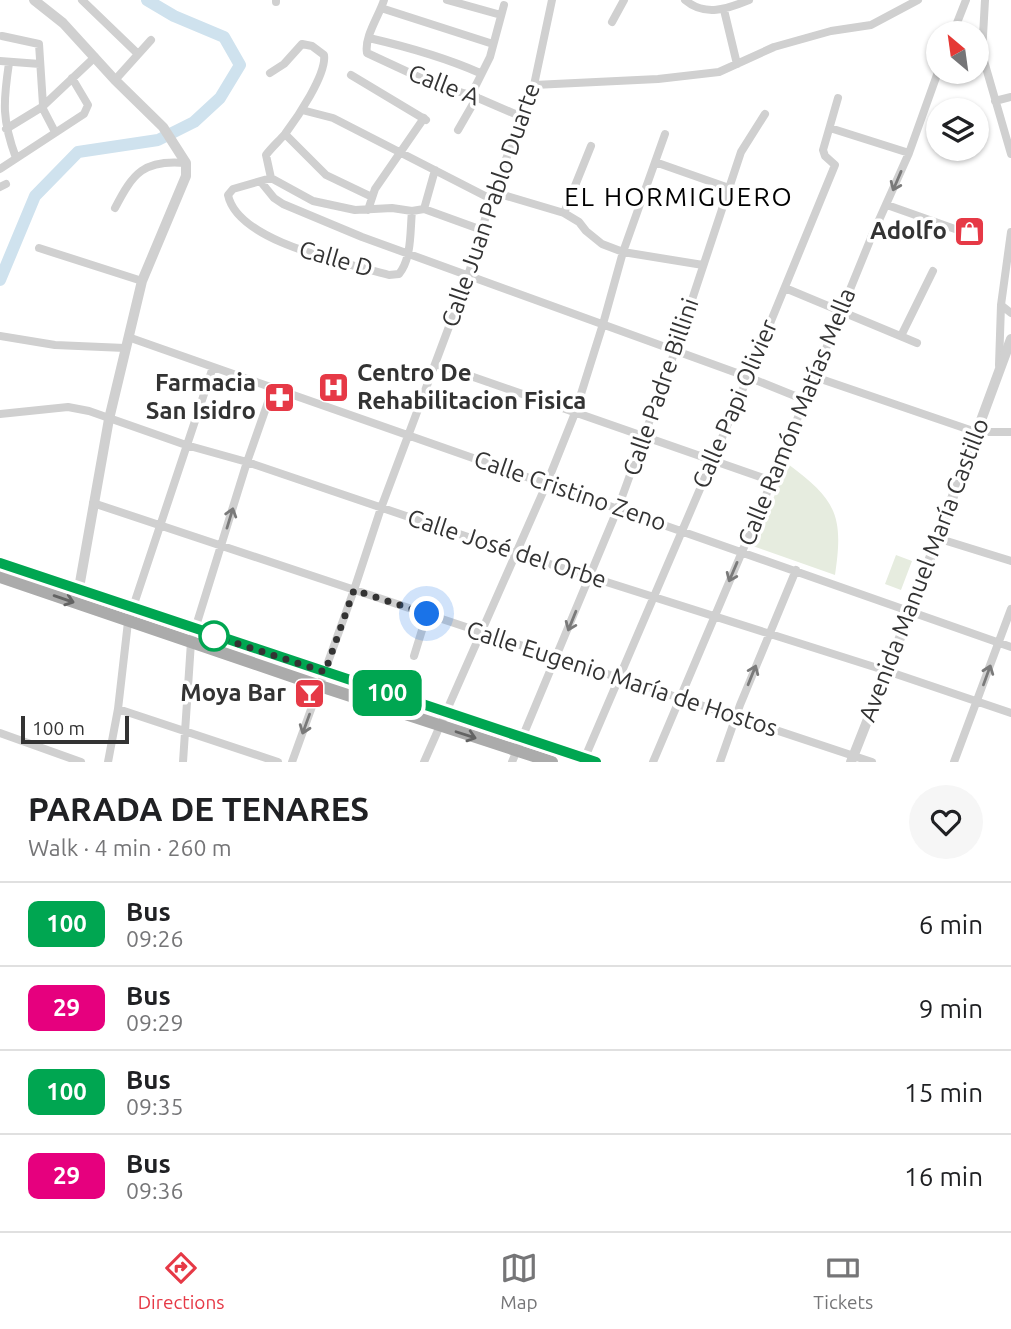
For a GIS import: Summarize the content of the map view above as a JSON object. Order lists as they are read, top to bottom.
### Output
{
  "streets": {
    "street": [
      "Calle A",
      "Calle Juan Pablo Duarte",
      "Calle D",
      "Calle Padre Billini",
      "Calle Papi Olivier",
      "Calle Ramón Matías Mella",
      "Calle Cristino Zeno",
      "Calle José del Orbe",
      "Avenida Manuel María Castillo",
      "Calle Eugenio María de Hostos"
    ]
  },
  "crossings": [
    ["Calle A", "Calle Juan Pablo Duarte"],
    ["Calle Juan Pablo Duarte", "Calle Cristino Zeno"],
    ["Calle Juan Pablo Duarte", "Calle José del Orbe"],
    ["Calle Juan Pablo Duarte", "Calle Eugenio María de Hostos"],
    ["Calle Padre Billini", "Calle Cristino Zeno"],
    ["Calle Padre Billini", "Calle José del Orbe"],
    ["Calle Padre Billini", "Calle Eugenio María de Hostos"],
    ["Calle Papi Olivier", "Calle Cristino Zeno"],
    ["Calle Papi Olivier", "Calle José del Orbe"],
    ["Calle Papi Olivier", "Calle Eugenio María de Hostos"],
    ["Calle Ramón Matías Mella", "Calle Cristino Zeno"],
    ["Calle Ramón Matías Mella", "Calle José del Orbe"],
    ["Calle Ramón Matías Mella", "Calle Eugenio María de Hostos"],
    ["Calle Cristino Zeno", "Avenida Manuel María Castillo"],
    ["Calle José del Orbe", "Avenida Manuel María Castillo"],
    ["Avenida Manuel María Castillo", "Calle Eugenio María de Hostos"]
  ],
  "districts": ["EL HORMIGUERO"],
  "places": {
    "shop": ["Adolfo"],
    "hospital": ["Centro De Rehabilitacion Fisica"],
    "pharmacy": ["Farmacia San Isidro"],
    "bar": ["Moya Bar"]
  },
  "lines": ["bus line 100"],
  "scale_bar": "100 m",
  "north": "top left",
  "page": {
    "on_map": "100",
    "scale": "100 m",
    "heading": ["PARADA DE TENARES", "Walk · 4 min · 260 m"],
    "list": [
      {
        "mark": "100",
        "name": "Bus",
        "note": "09:26",
        "value": "6 min"
      },
      {
        "mark": "29",
        "name": "Bus",
        "note": "09:29",
        "value": "9 min"
      },
      {
        "mark": "100",
        "name": "Bus",
        "note": "09:35",
        "value": "15 min"
      },
      {
        "mark": "29",
        "name": "Bus",
        "note": "09:36",
        "value": "16 min"
      }
    ],
    "tabs": ["Directions", "Map", "Tickets"]
  }
}
